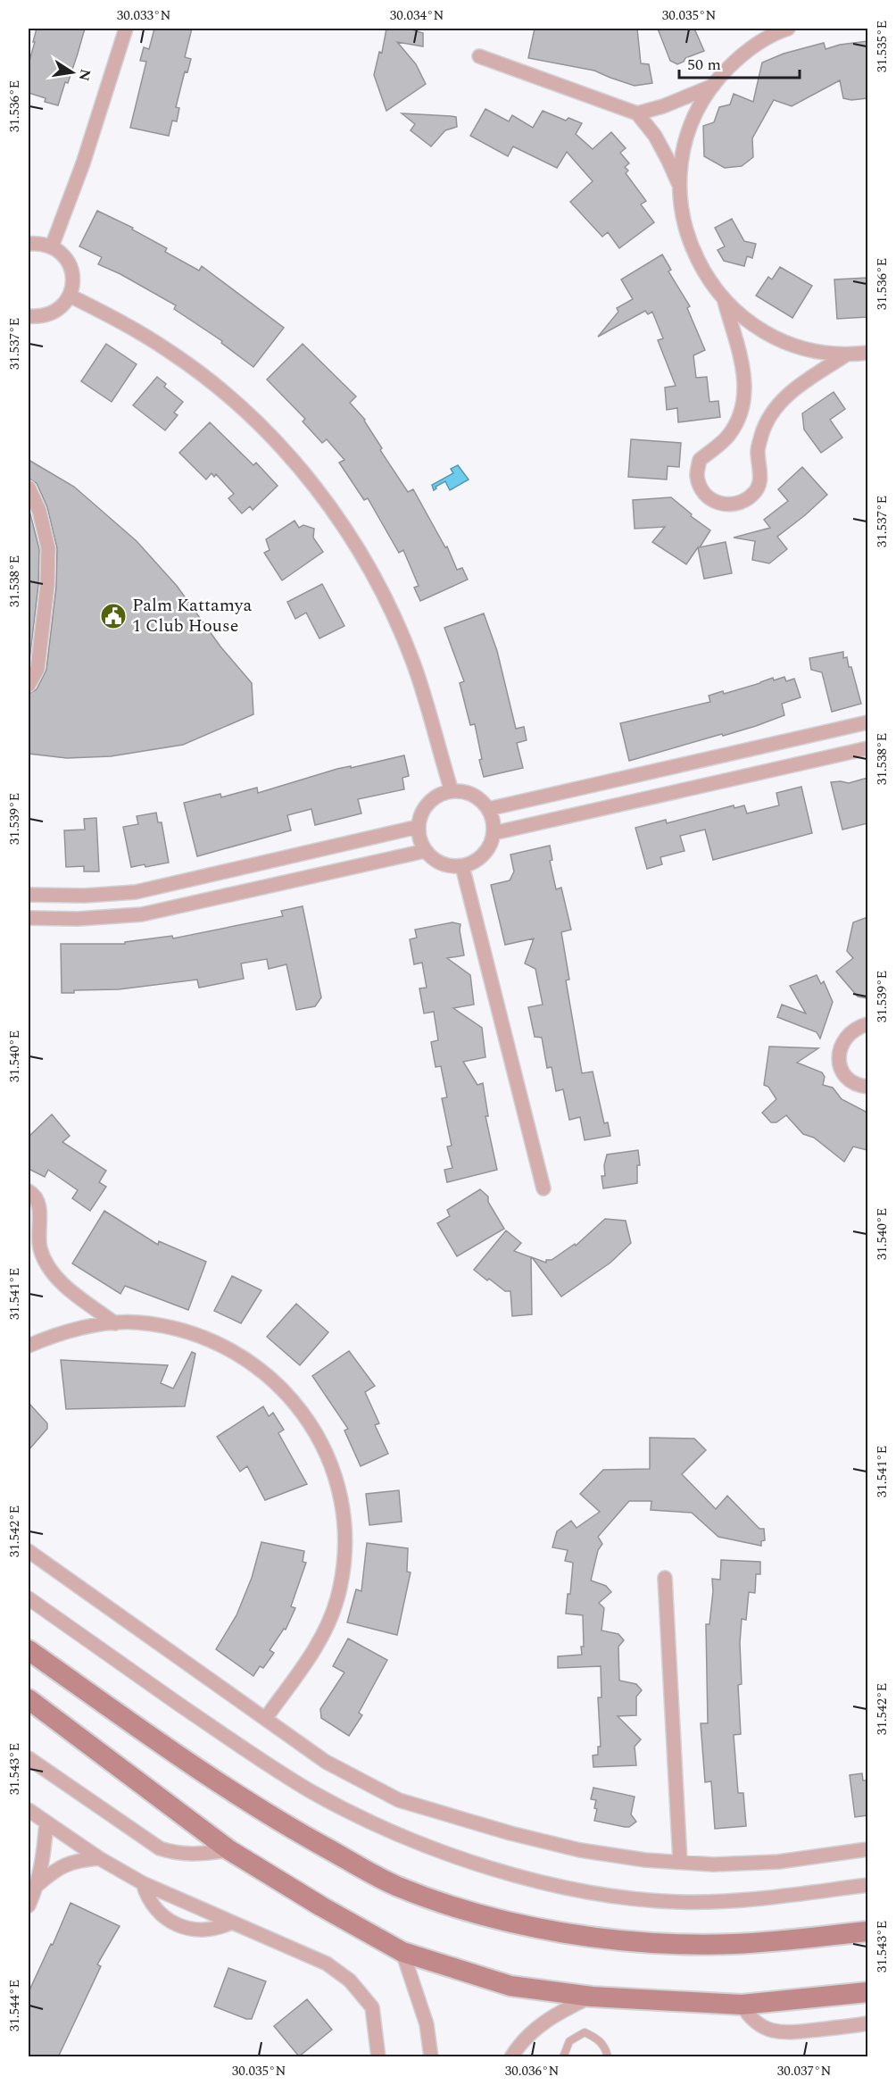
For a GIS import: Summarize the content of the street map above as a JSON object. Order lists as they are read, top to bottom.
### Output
{
  "places": {
    "public building": ["Palm Kattamya 1 Club House"]
  },
  "scale_bar": "50 m",
  "north": "right",
  "coordinates": [
    "30.033°N",
    "30.034°N",
    "30.035°N",
    "31.535°E",
    "31.536°E",
    "31.537°E",
    "31.538°E",
    "31.539°E",
    "31.540°E",
    "31.541°E",
    "31.542°E",
    "31.543°E",
    "31.544°E",
    "30.036°N",
    "30.037°N"
  ]
}
